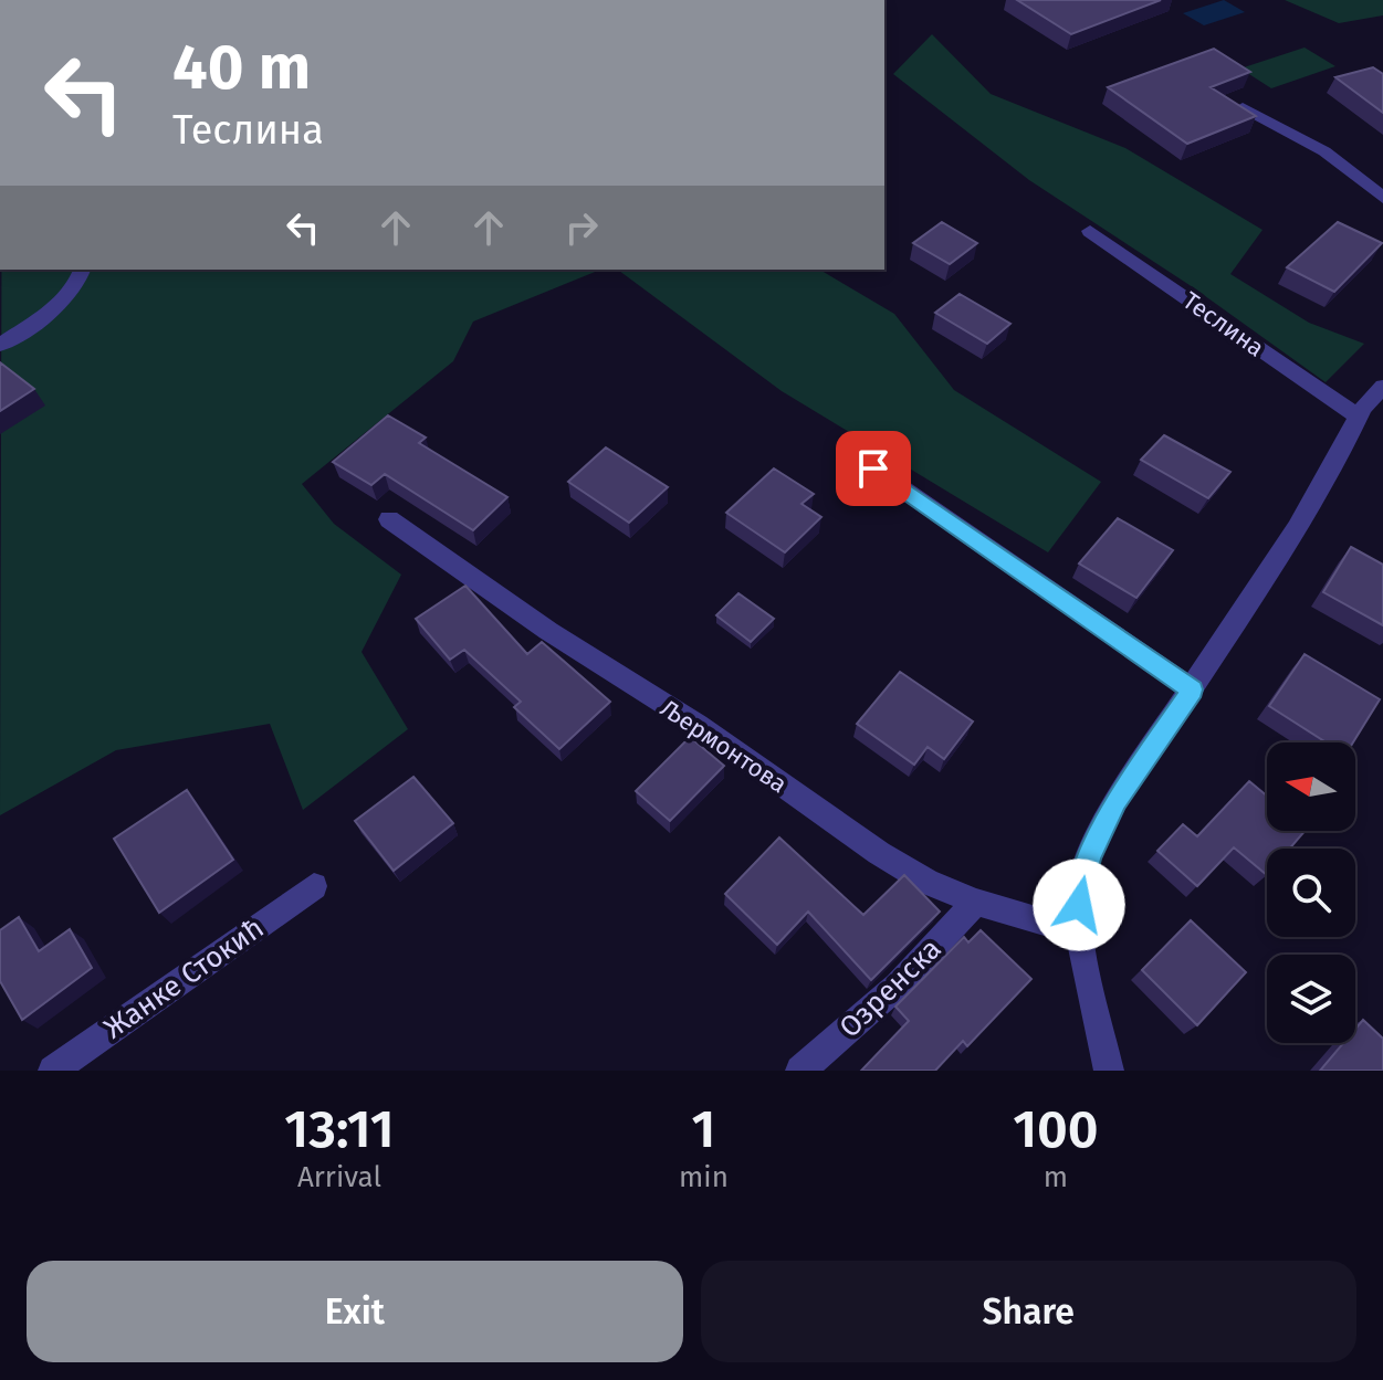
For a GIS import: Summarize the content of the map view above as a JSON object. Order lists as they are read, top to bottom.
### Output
{
  "streets": {
    "street": [
      "Теслина",
      "Љермонтова",
      "Жанке Стокић",
      "Озренска"
    ]
  },
  "crossings": [
    ["Љермонтова", "Озренска"]
  ],
  "north": "left",
  "page": {
    "turn": ["40 m", "Теслина"],
    "eta": [
      "13:11",
      "Arrival",
      "1",
      "min",
      "100",
      "m"
    ],
    "buttons": ["Exit", "Share"]
  }
}
